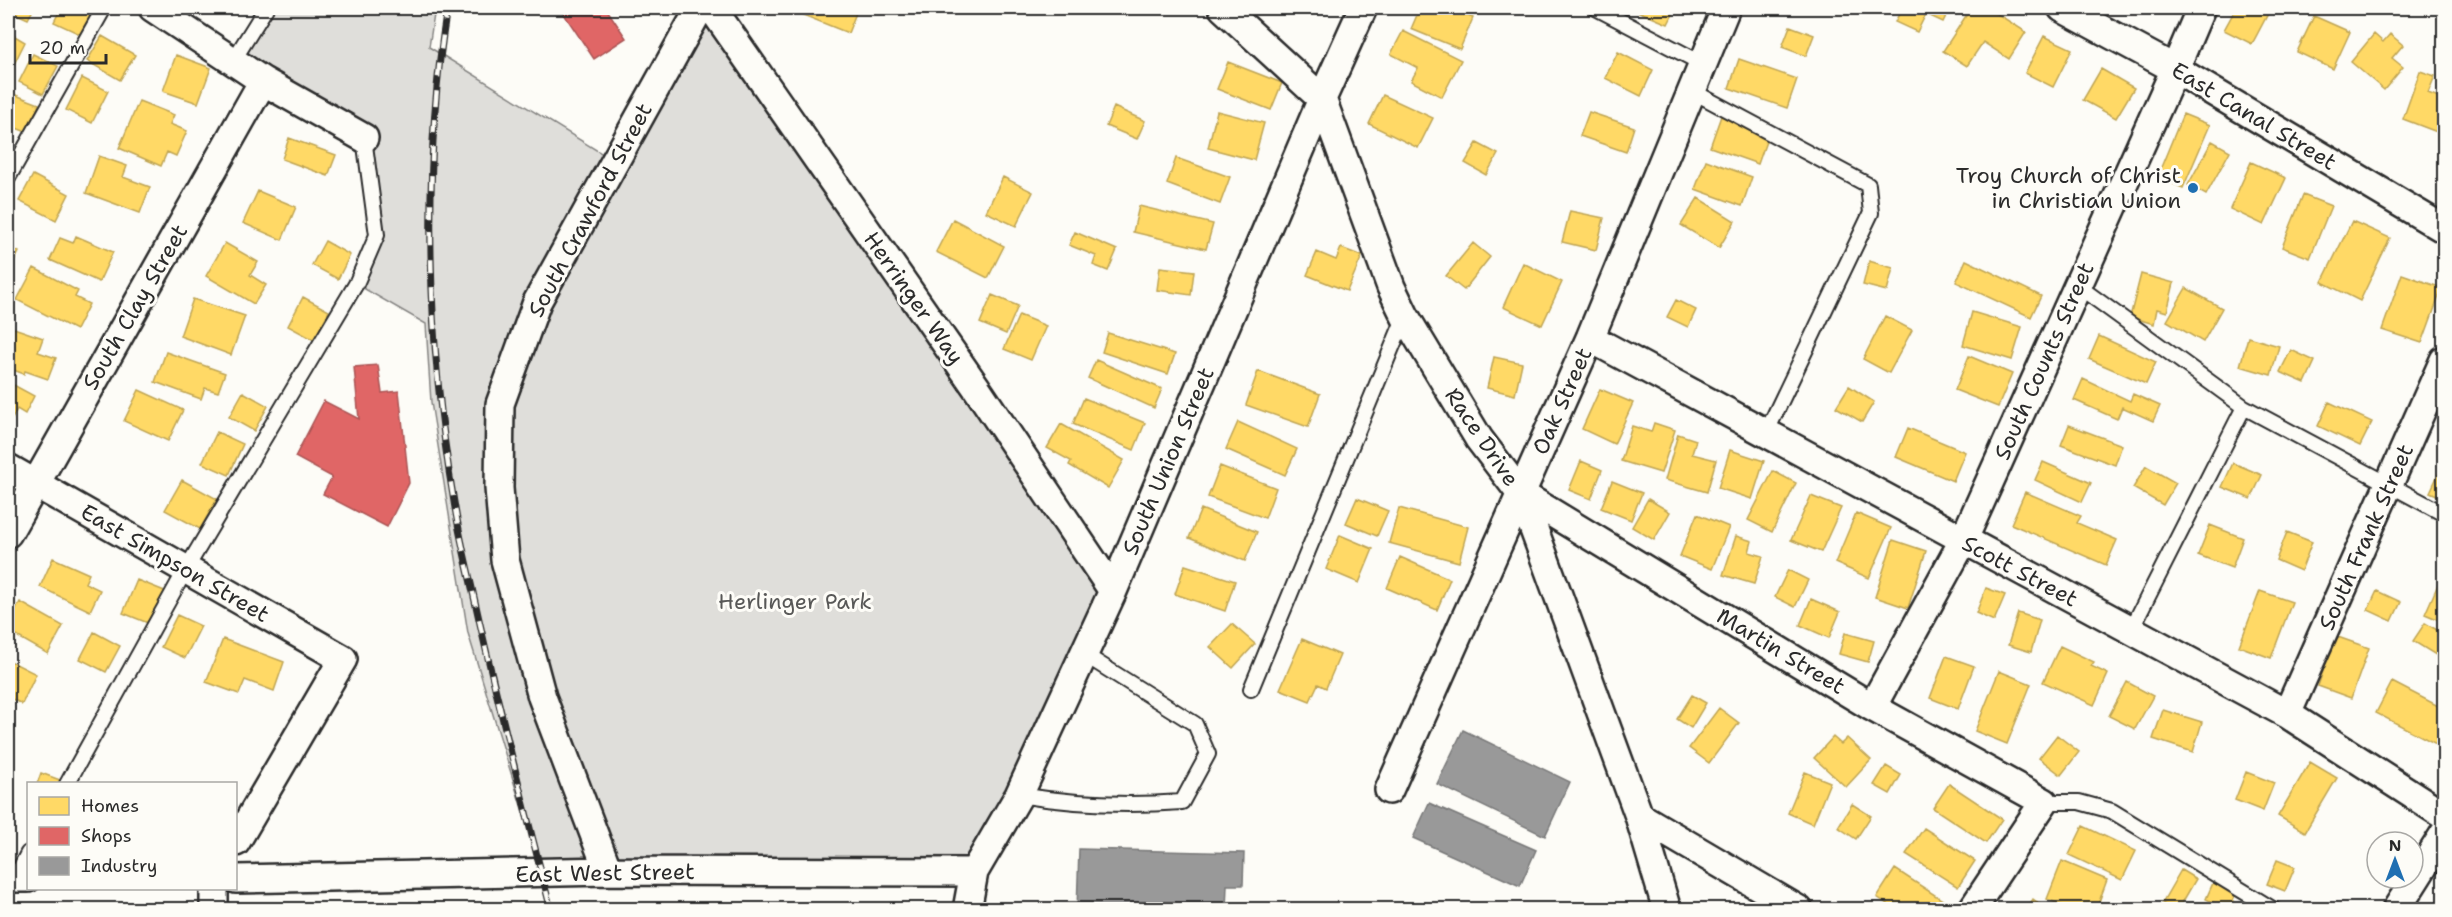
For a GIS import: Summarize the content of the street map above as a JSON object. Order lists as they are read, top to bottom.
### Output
{
  "streets": {
    "street": [
      "East Canal Street",
      "South Crawford Street",
      "Herringer Way",
      "South Clay Street",
      "South Counts Street",
      "Oak Street",
      "Race Drive",
      "South Union Street",
      "South Frank Street",
      "East Simpson Street",
      "Scott Street",
      "Martin Street",
      "East West Street"
    ]
  },
  "crossings": [
    ["East Canal Street", "South Counts Street"],
    ["South Crawford Street", "East West Street"],
    ["Herringer Way", "South Union Street"],
    ["South Clay Street", "East Simpson Street"],
    ["South Counts Street", "Scott Street"],
    ["South Counts Street", "Martin Street"],
    ["Oak Street", "Race Drive"],
    ["Oak Street", "Scott Street"],
    ["Oak Street", "Martin Street"],
    ["Race Drive", "South Union Street"],
    ["Race Drive", "Martin Street"],
    ["South Union Street", "East West Street"],
    ["South Frank Street", "Scott Street"]
  ],
  "parks": ["Herlinger Park"],
  "places": ["Troy Church of Christ in Christian Union"],
  "legend": ["Homes", "Shops", "Industry"],
  "scale_bar": "20 m",
  "north": "top"
}
